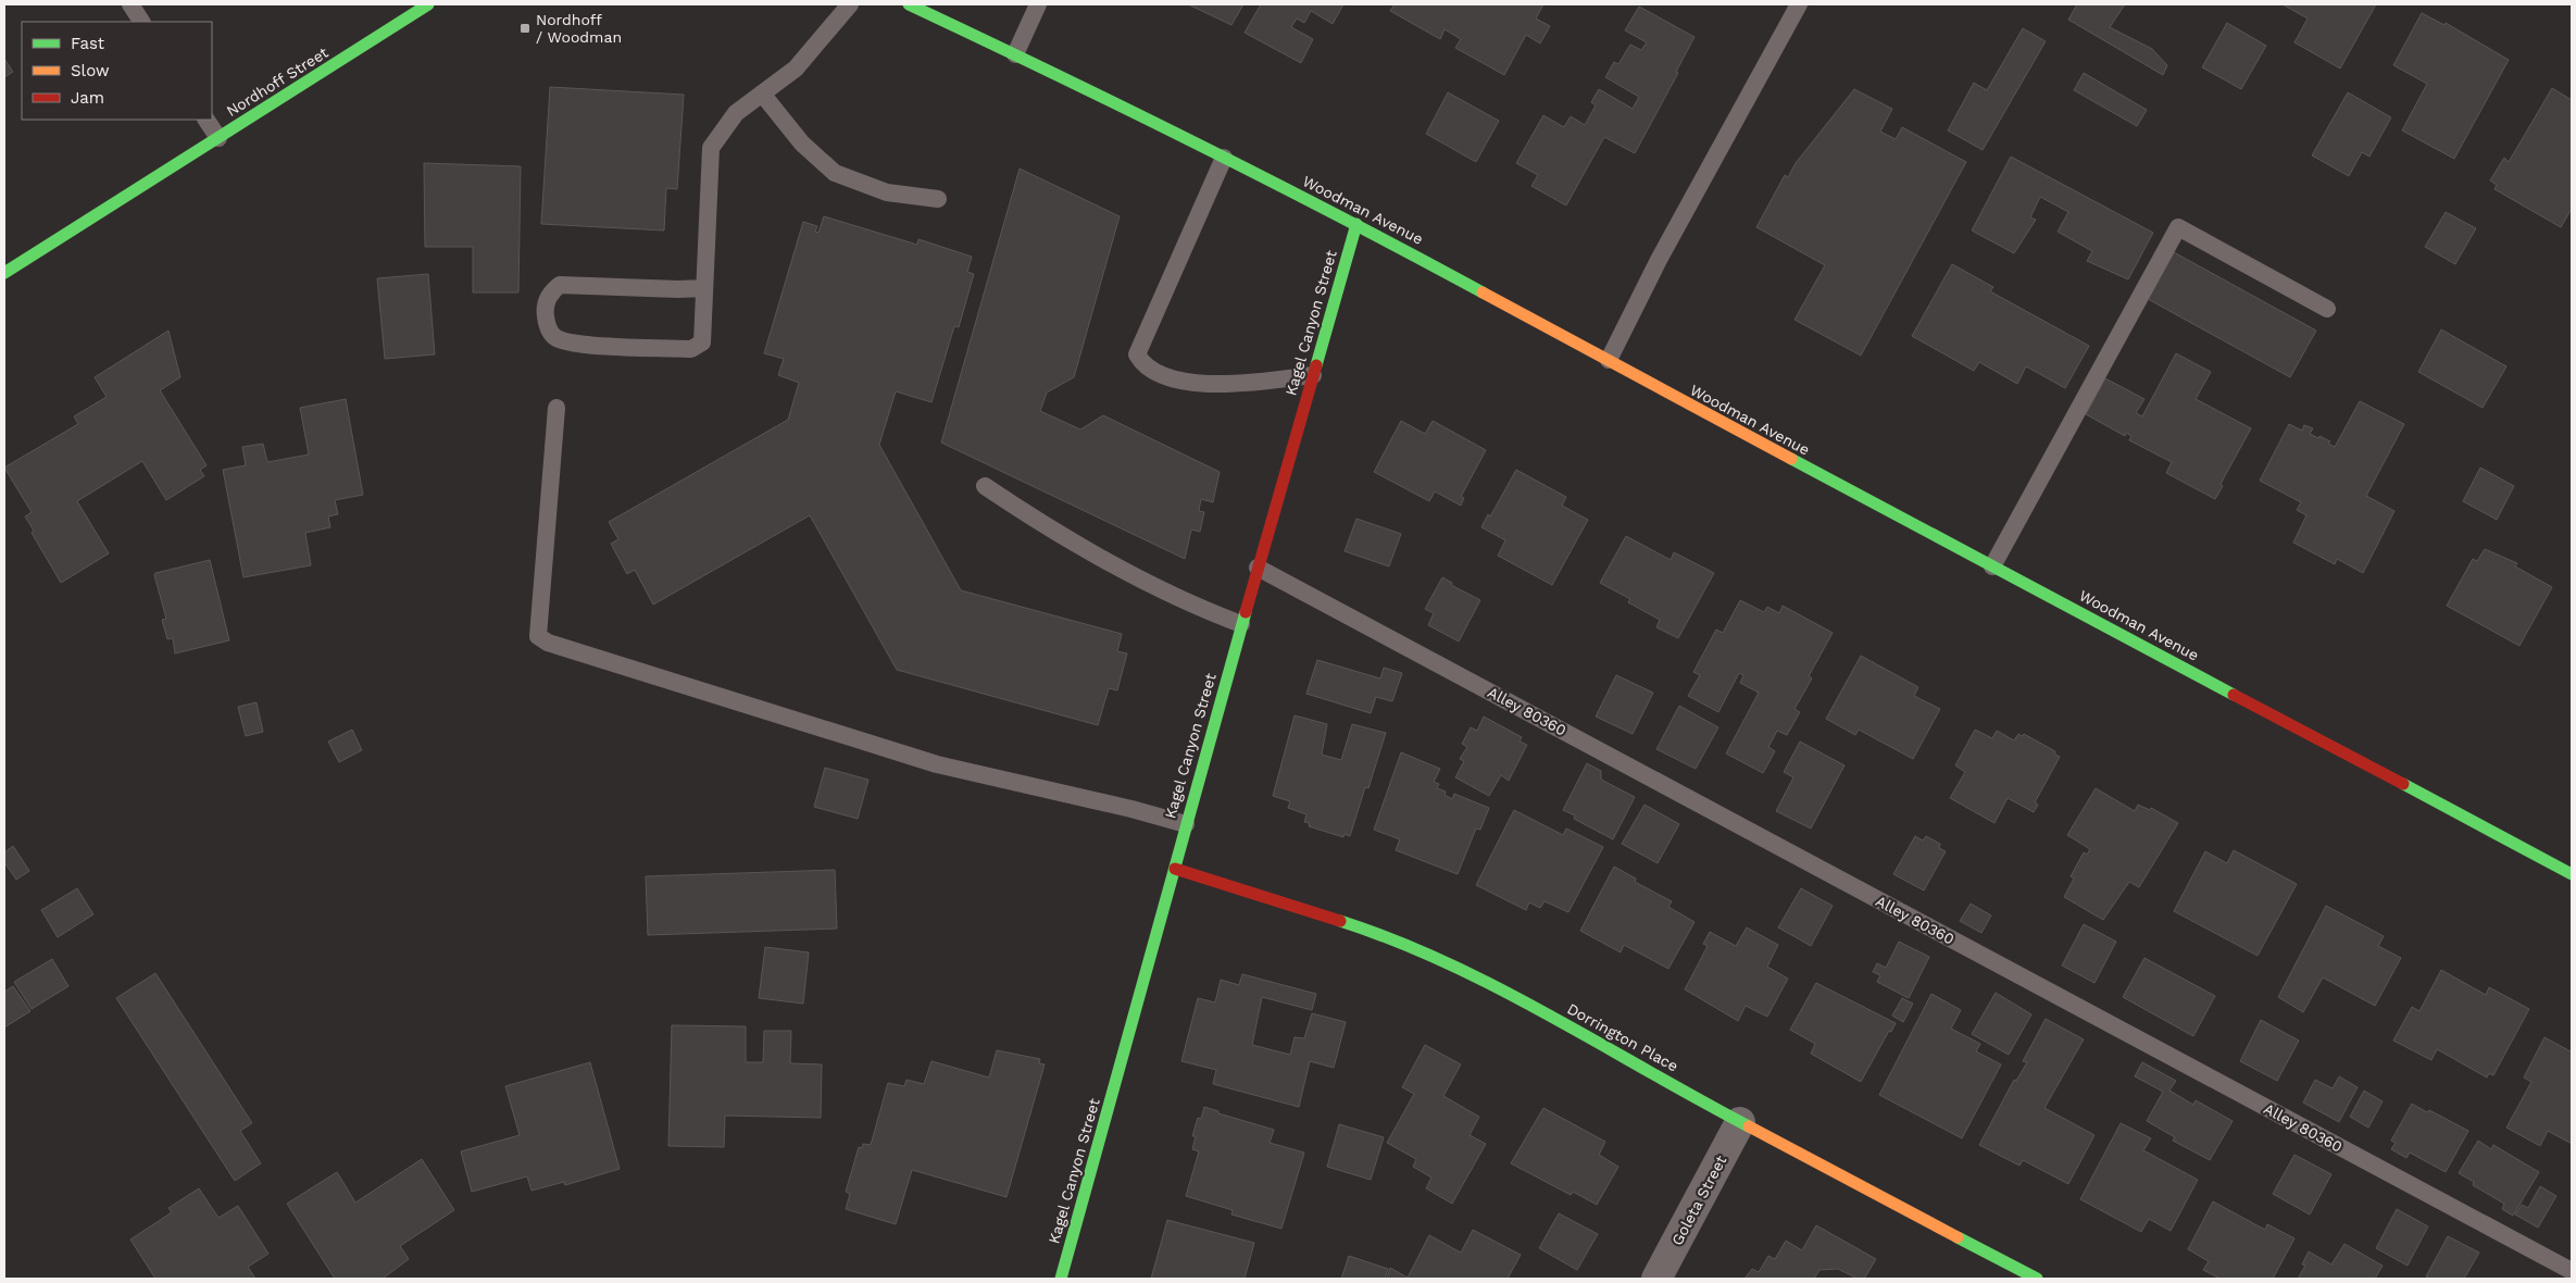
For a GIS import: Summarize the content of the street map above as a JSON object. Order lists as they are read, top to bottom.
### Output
{
  "streets": {
    "main road": [
      "Nordhoff Street",
      "Woodman Avenue",
      "Kagel Canyon Street",
      "Dorrington Place"
    ],
    "street": ["Goleta Street"],
    "lane": ["Alley 80360"]
  },
  "crossings": [
    ["Woodman Avenue", "Kagel Canyon Street"],
    ["Kagel Canyon Street", "Alley 80360"],
    ["Kagel Canyon Street", "Dorrington Place"],
    ["Dorrington Place", "Goleta Street"]
  ],
  "places": {
    "transit": ["Nordhoff / Woodman"]
  },
  "legend": ["Fast", "Slow", "Jam"]
}
